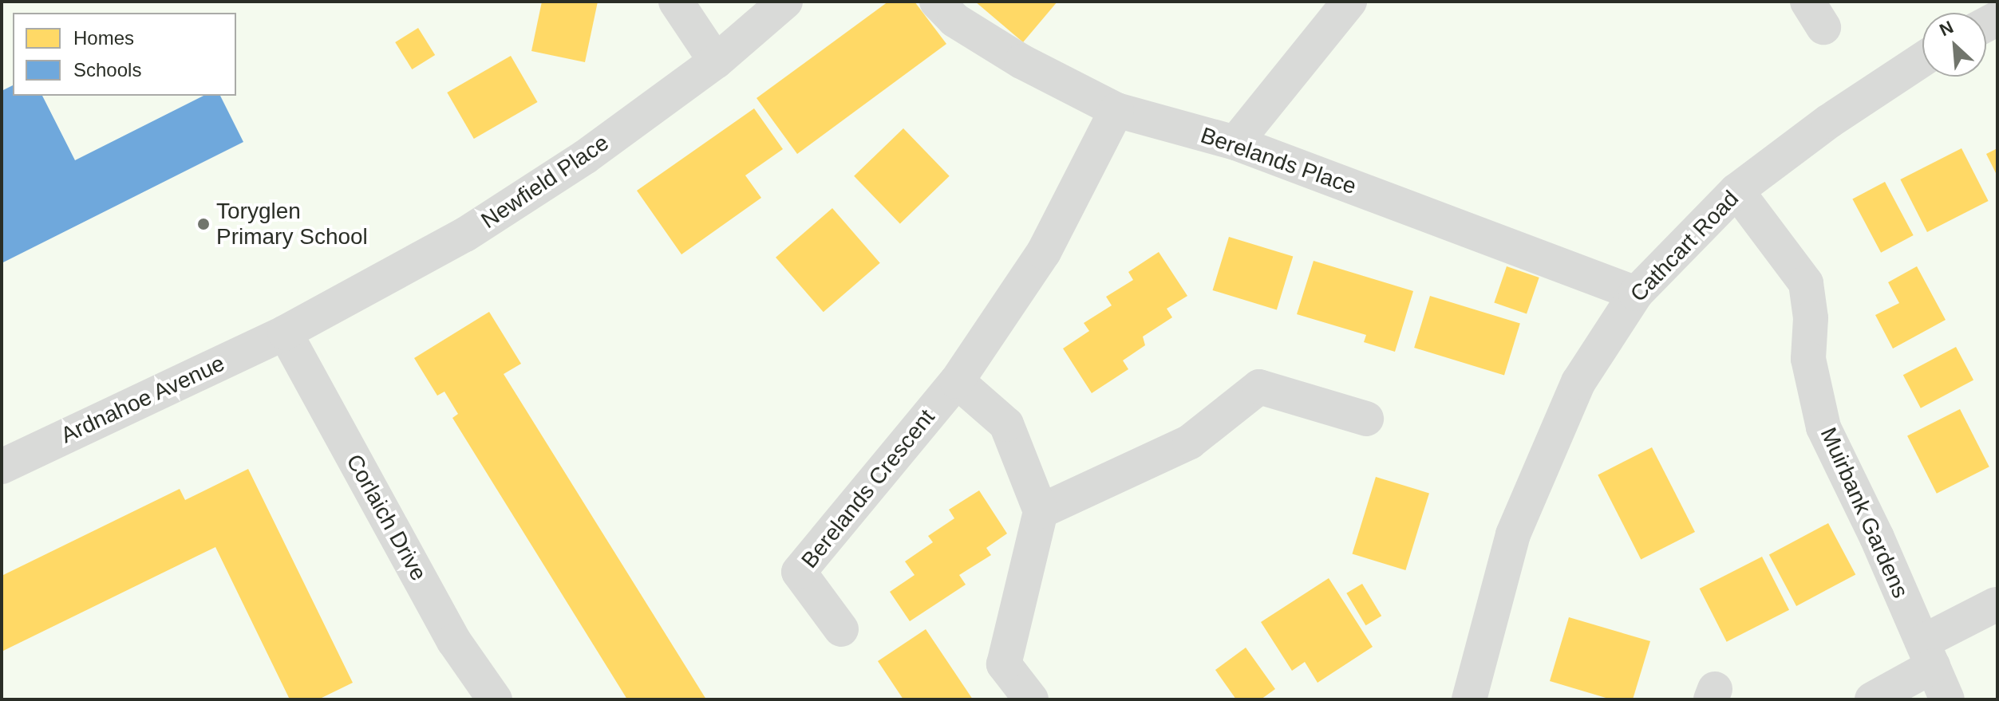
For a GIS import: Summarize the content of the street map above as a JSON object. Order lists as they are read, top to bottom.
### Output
{
  "streets": {
    "street": [
      "Berelands Place",
      "Newfield Place",
      "Cathcart Road",
      "Ardnahoe Avenue",
      "Berelands Crescent",
      "Muirbank Gardens",
      "Corlaich Drive"
    ]
  },
  "crossings": [
    ["Berelands Place", "Cathcart Road"],
    ["Berelands Place", "Berelands Crescent"],
    ["Newfield Place", "Ardnahoe Avenue"],
    ["Newfield Place", "Corlaich Drive"],
    ["Cathcart Road", "Muirbank Gardens"],
    ["Ardnahoe Avenue", "Corlaich Drive"]
  ],
  "places": ["Toryglen Primary School"],
  "legend": ["Homes", "Schools"],
  "north": "top left"
}
